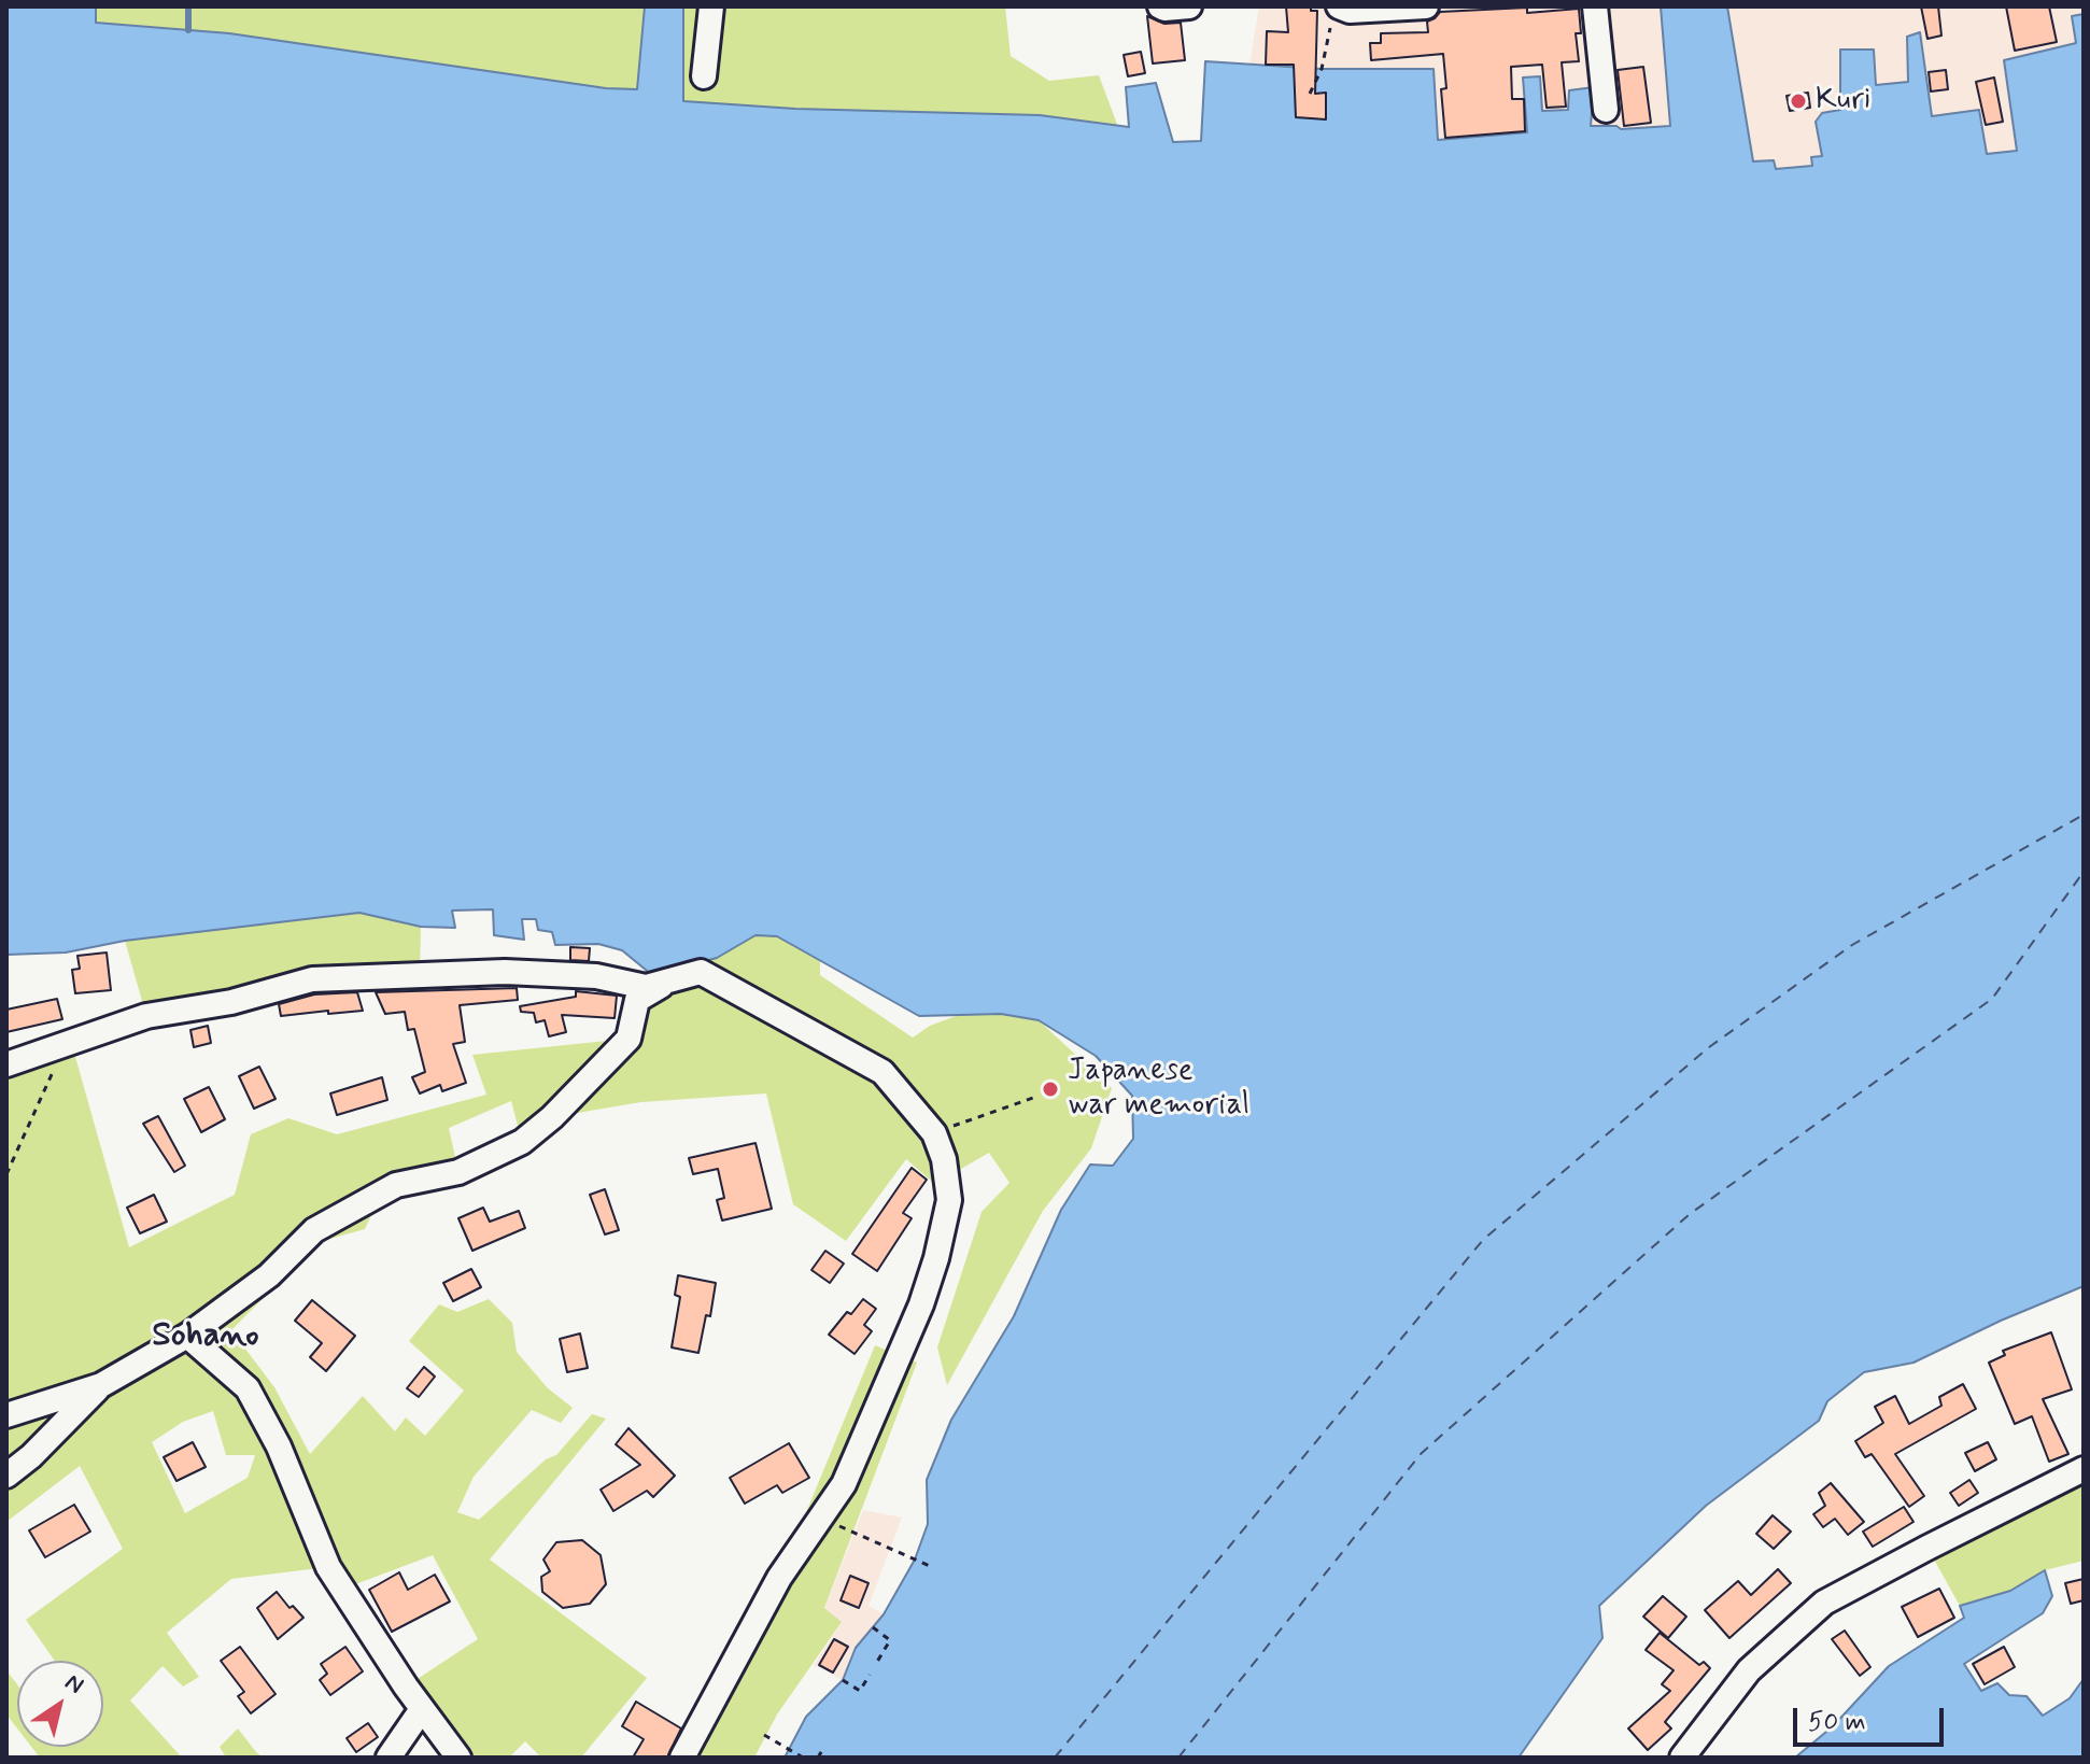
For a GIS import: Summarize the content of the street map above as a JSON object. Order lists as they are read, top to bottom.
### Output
{
  "districts": ["Sohano"],
  "places": ["Kuri", "Japanese war memorial"],
  "scale_bar": "50 m",
  "north": "top right"
}
